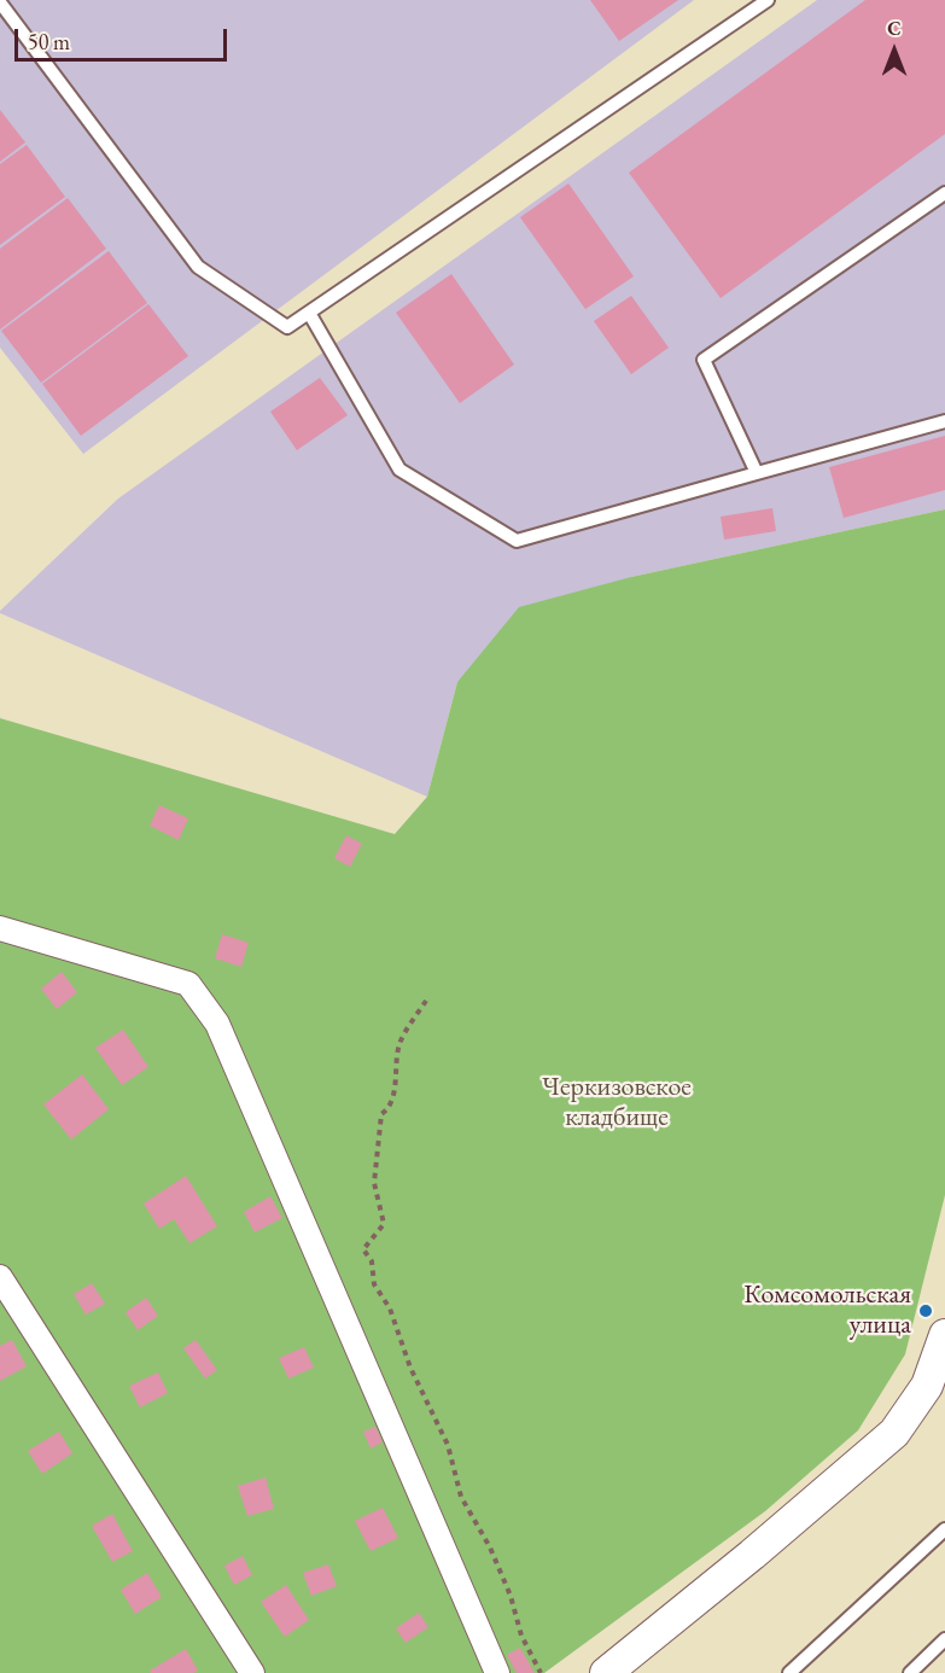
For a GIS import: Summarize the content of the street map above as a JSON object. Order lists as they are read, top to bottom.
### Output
{
  "parks": ["Черкизовское кладбище"],
  "places": ["Комсомольская улица"],
  "scale_bar": "50 m",
  "north": "top"
}
